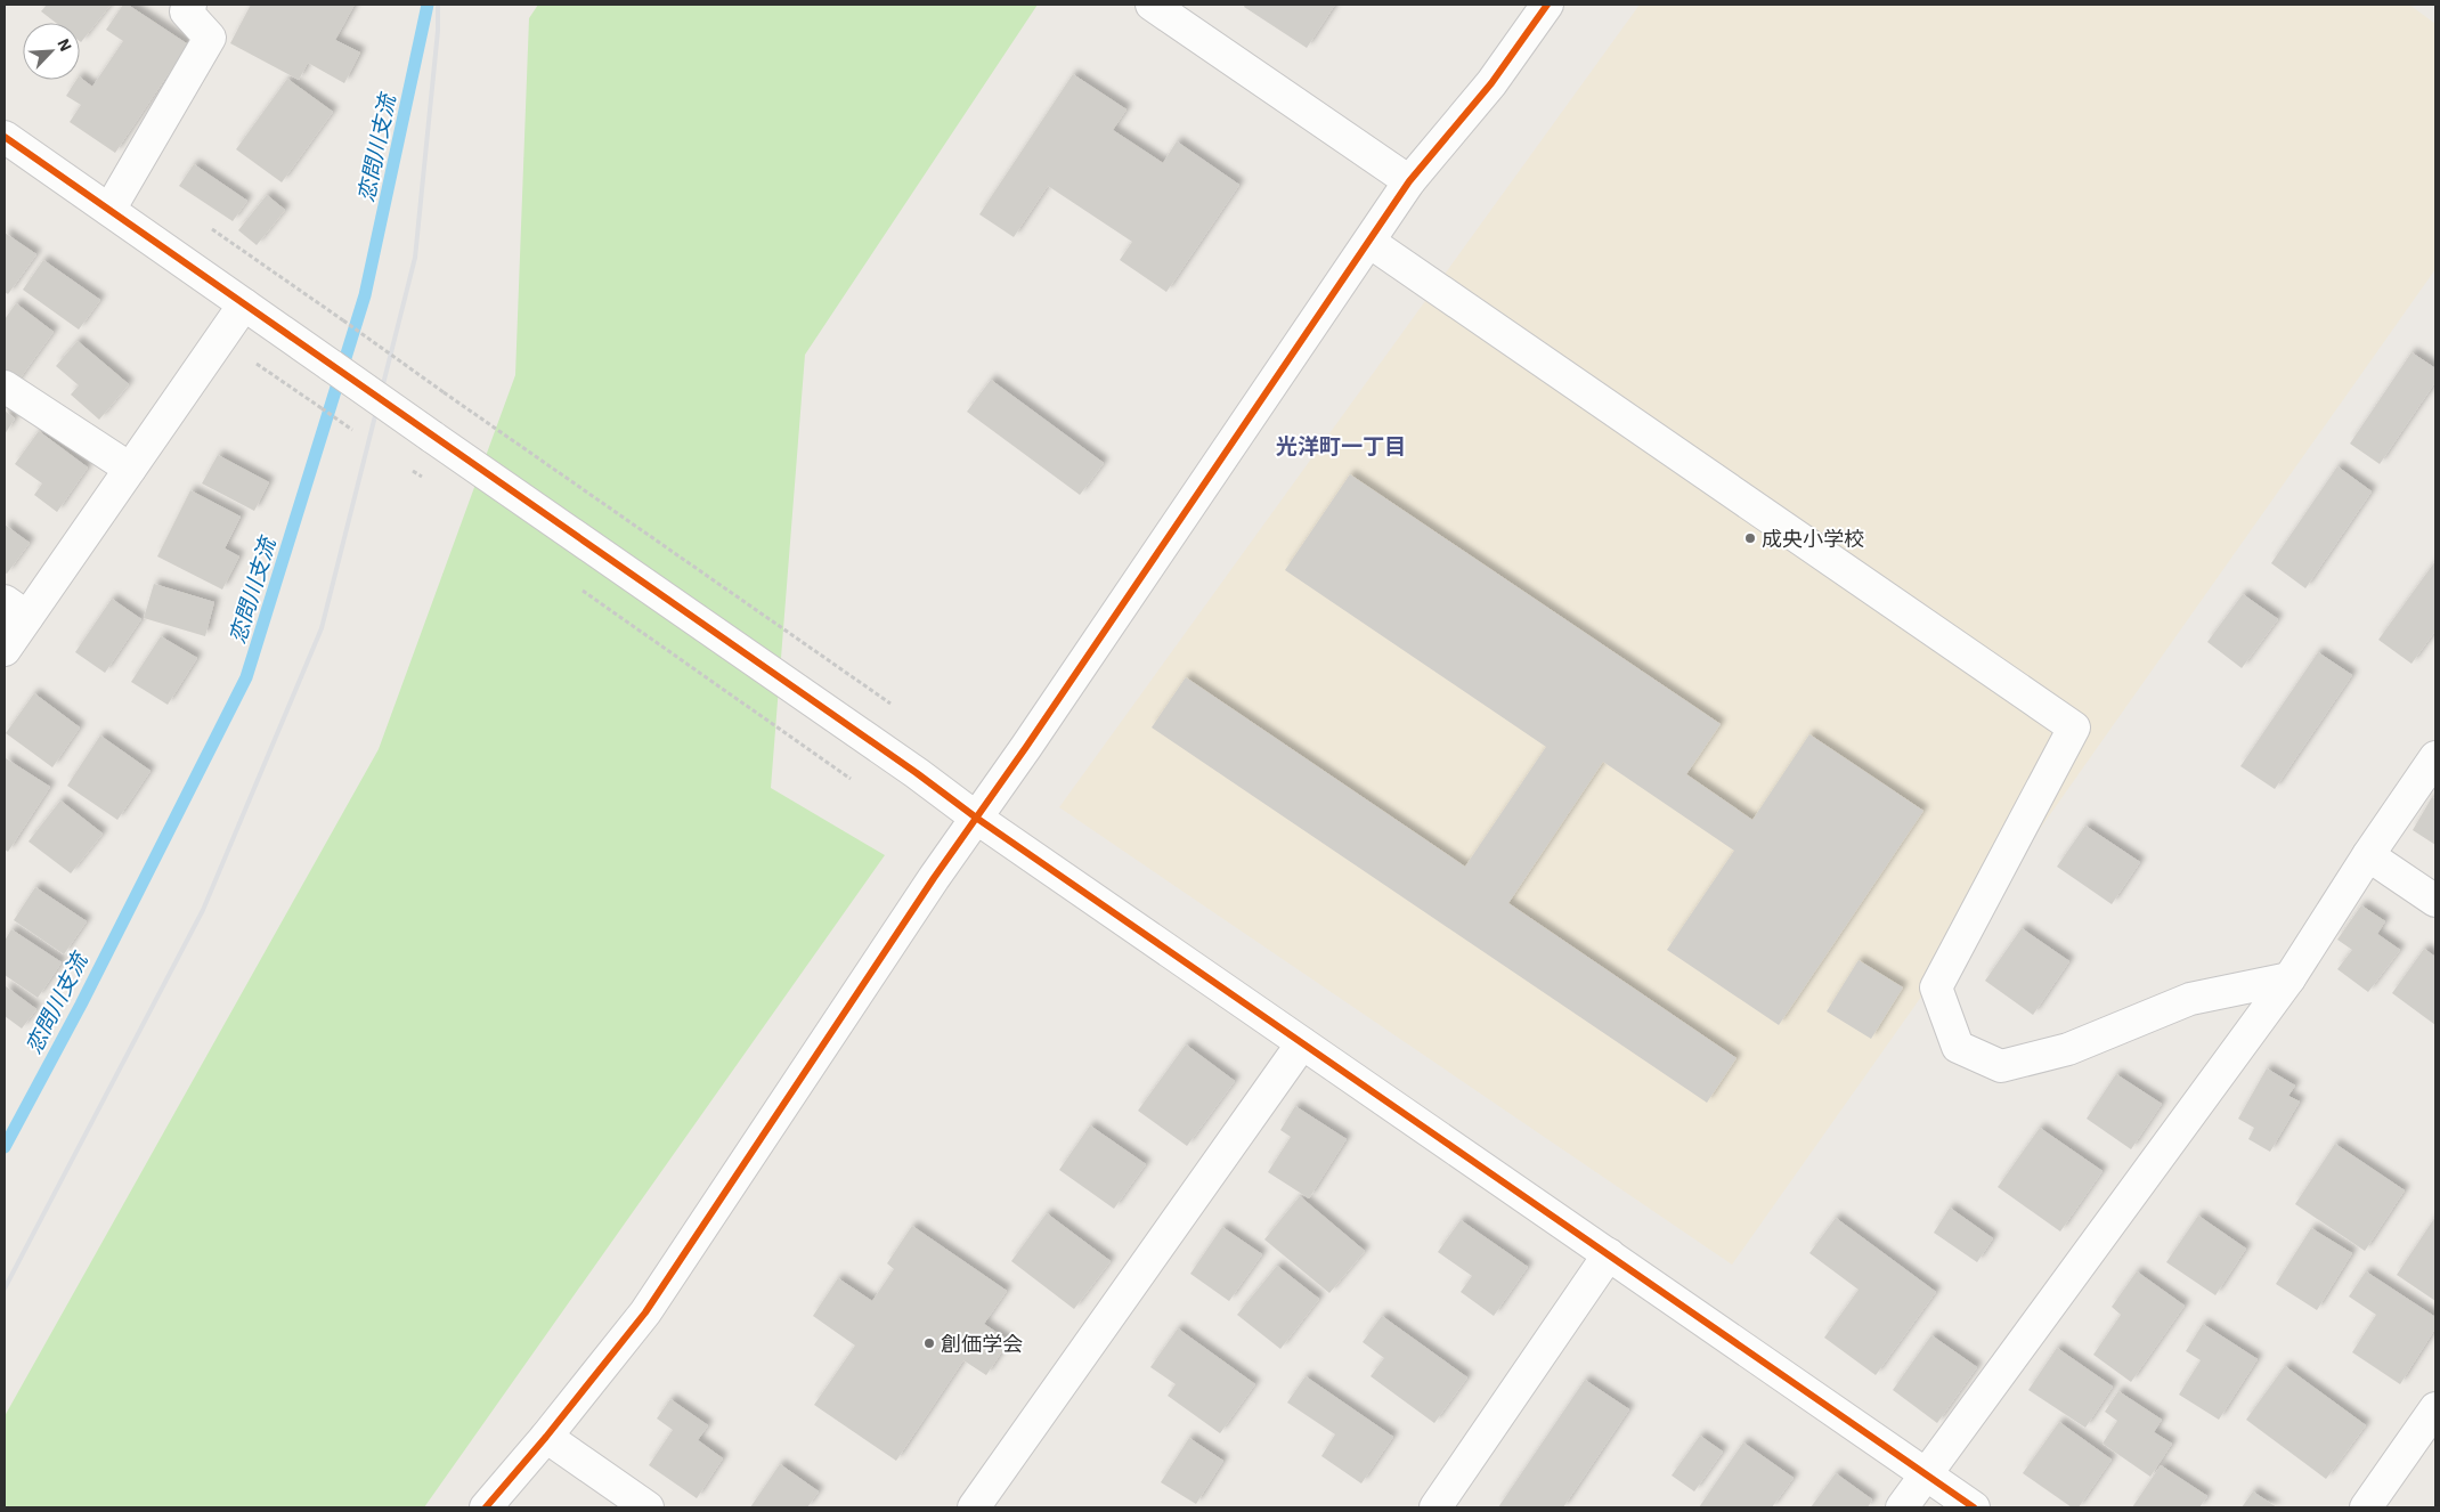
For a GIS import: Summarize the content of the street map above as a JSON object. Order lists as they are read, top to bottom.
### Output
{
  "districts": ["光洋町一丁目"],
  "water": ["恋問川支流"],
  "places": ["成央小学校", "創価学会"],
  "north": "top right"
}
